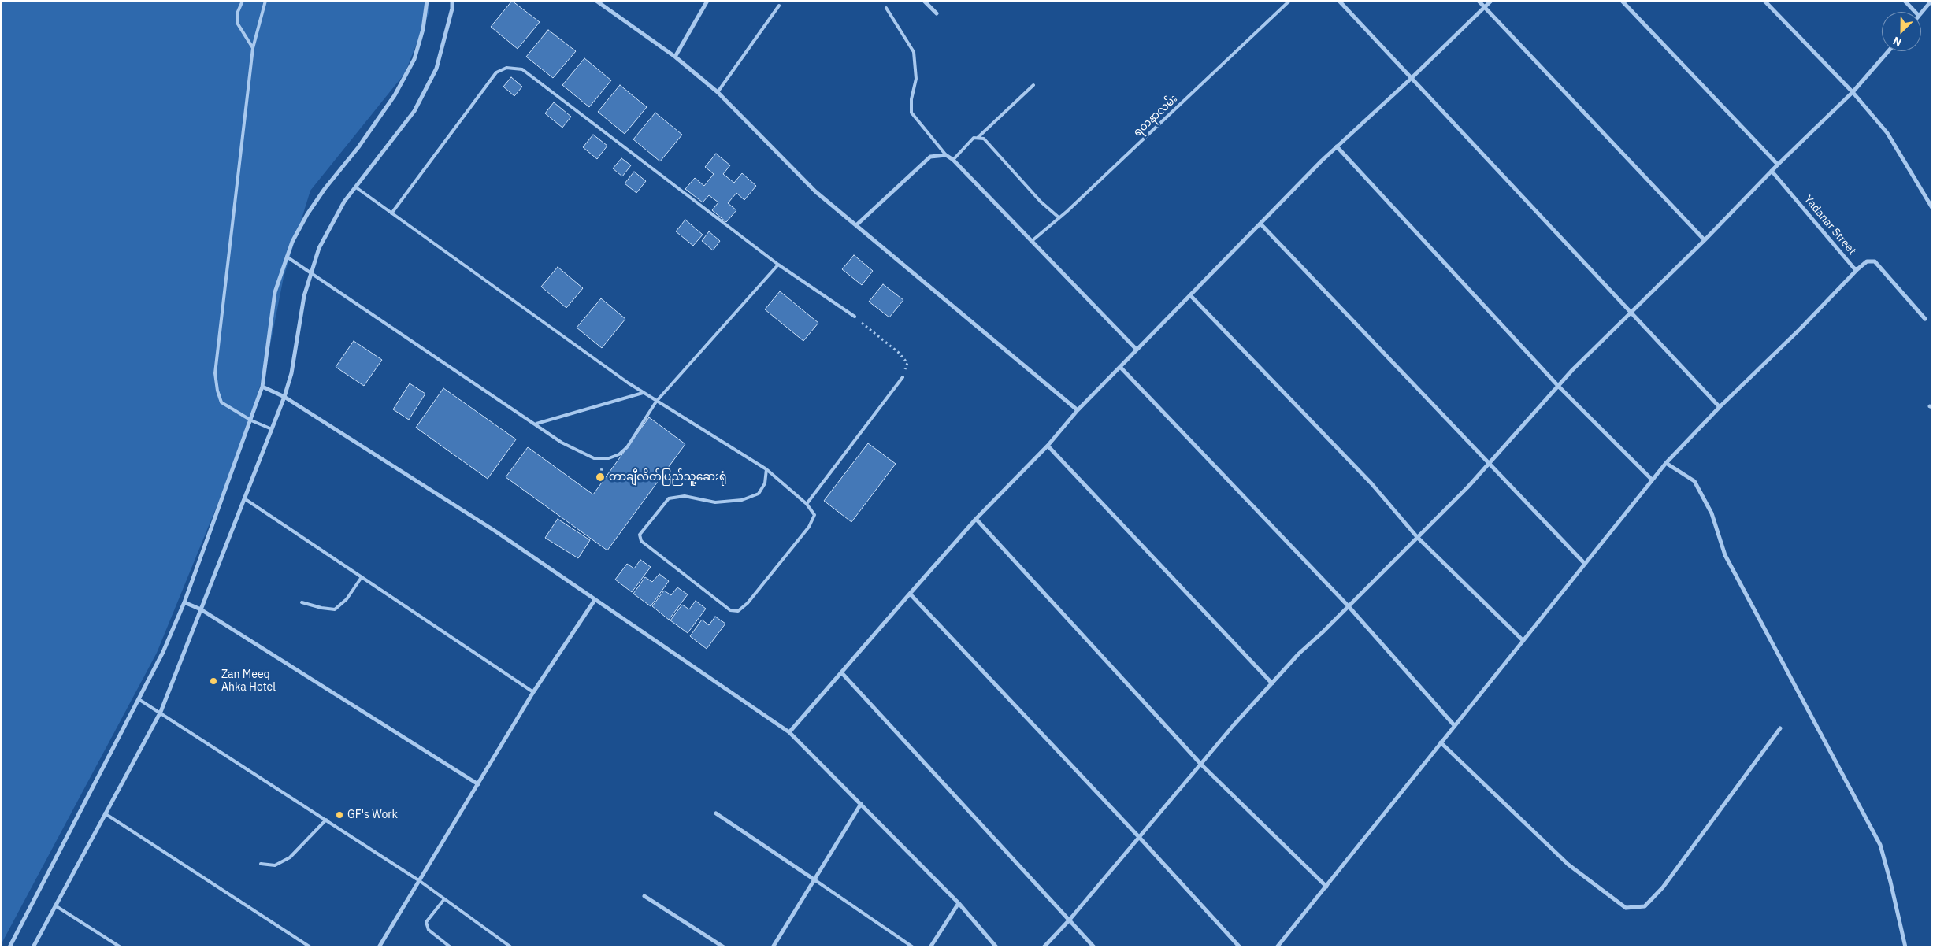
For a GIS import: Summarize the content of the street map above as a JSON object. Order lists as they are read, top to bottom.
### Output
{
  "streets": {
    "street": ["Yadanar Street"],
    "lane": ["ရတနာလမ်း"]
  },
  "places": ["တာချီလိတ်ပြည်သူ့ဆေးရုံ", "Zan Meeq Ahka Hotel", "GF's Work"],
  "north": "bottom left"
}
